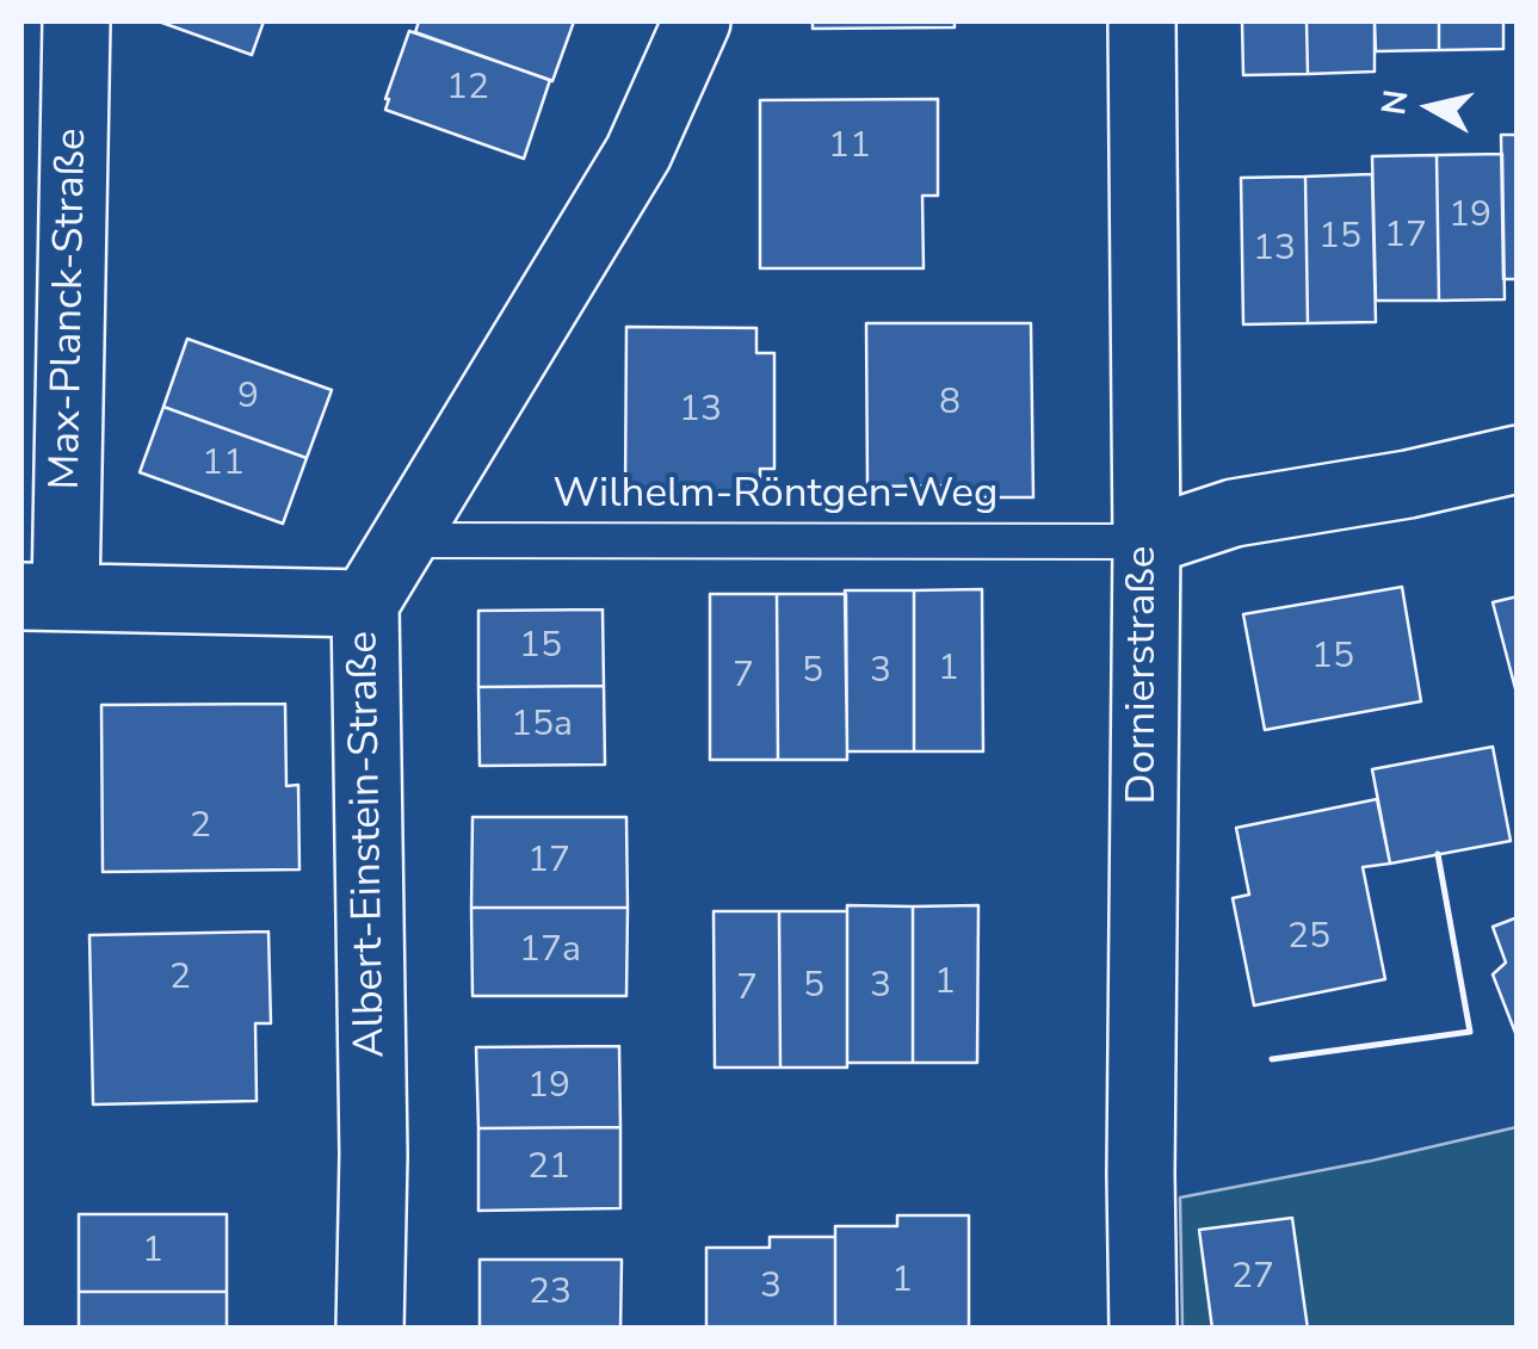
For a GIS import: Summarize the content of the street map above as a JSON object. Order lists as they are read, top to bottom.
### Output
{
  "streets": {
    "street": ["Max-Planck-Straße", "Dornierstraße", "Albert-Einstein-Straße"],
    "lane": ["Wilhelm-Röntgen-Weg"]
  },
  "crossings": [
    ["Wilhelm-Röntgen-Weg", "Dornierstraße"],
    ["Wilhelm-Röntgen-Weg", "Albert-Einstein-Straße"]
  ],
  "house_numbers": [
    "12",
    "11",
    "19",
    "17",
    "15",
    "13",
    "9",
    "8",
    "13",
    "11",
    "15",
    "15",
    "1",
    "5",
    "3",
    "7",
    "15a",
    "2",
    "17",
    "25",
    "17a",
    "2",
    "1",
    "5",
    "3",
    "7",
    "19",
    "21",
    "1",
    "27",
    "1",
    "3",
    "23"
  ],
  "north": "left"
}
